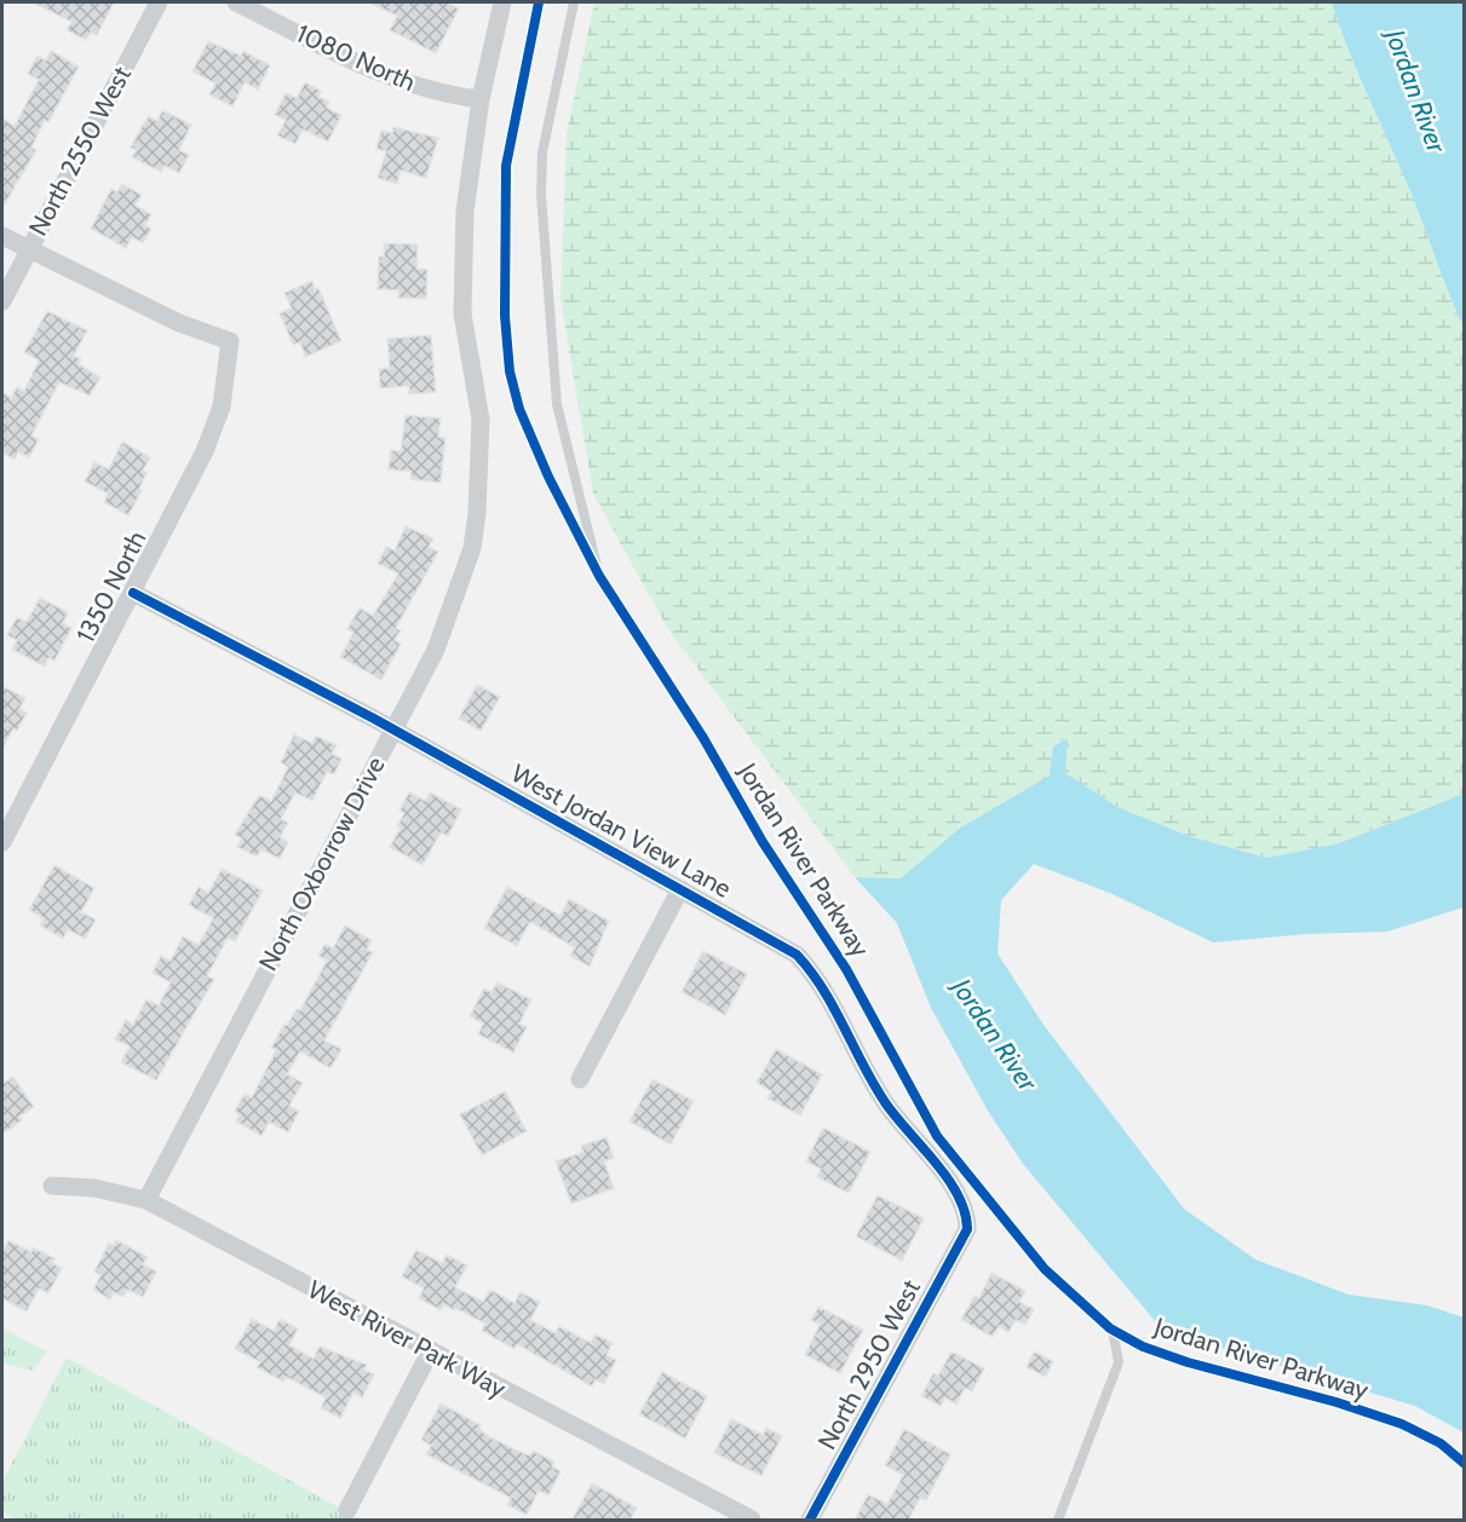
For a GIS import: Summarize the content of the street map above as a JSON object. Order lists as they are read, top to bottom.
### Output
{
  "streets": {
    "street": [
      "1080 North",
      "North 2550 West",
      "1350 North",
      "West Jordan View Lane",
      "North Oxborrow Drive",
      "West River Park Way",
      "North 2950 West"
    ],
    "cycle path": ["Jordan River Parkway"]
  },
  "crossings": [
    ["1080 North", "North Oxborrow Drive"],
    ["North 2550 West", "1350 North"],
    ["1350 North", "West Jordan View Lane"],
    ["West Jordan View Lane", "North Oxborrow Drive"],
    ["West Jordan View Lane", "North 2950 West"],
    ["North Oxborrow Drive", "West River Park Way"]
  ],
  "water": ["Jordan River"]
}
